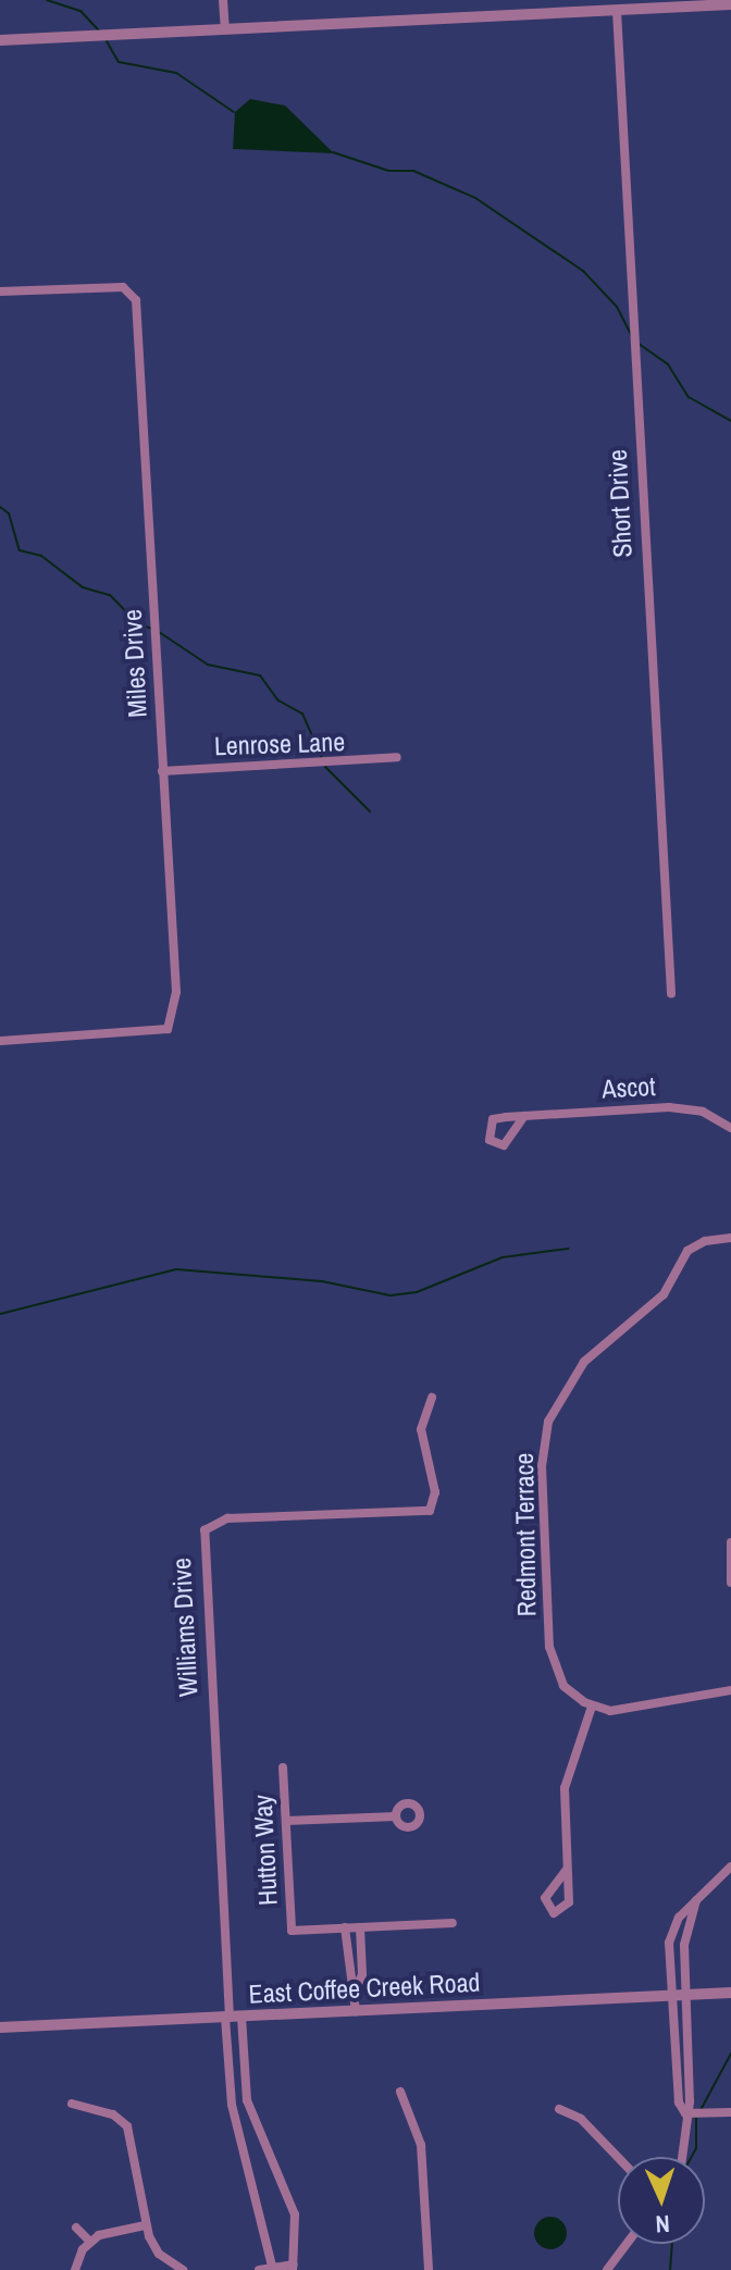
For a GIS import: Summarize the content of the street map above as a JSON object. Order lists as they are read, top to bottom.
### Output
{
  "streets": {
    "street": [
      "Short Drive",
      "Miles Drive",
      "Lenrose Lane",
      "Ascot",
      "Redmont Terrace",
      "Williams Drive",
      "Hutton Way",
      "East Coffee Creek Road"
    ]
  },
  "crossings": [
    ["Miles Drive", "Lenrose Lane"],
    ["Williams Drive", "East Coffee Creek Road"]
  ],
  "north": "bottom"
}
